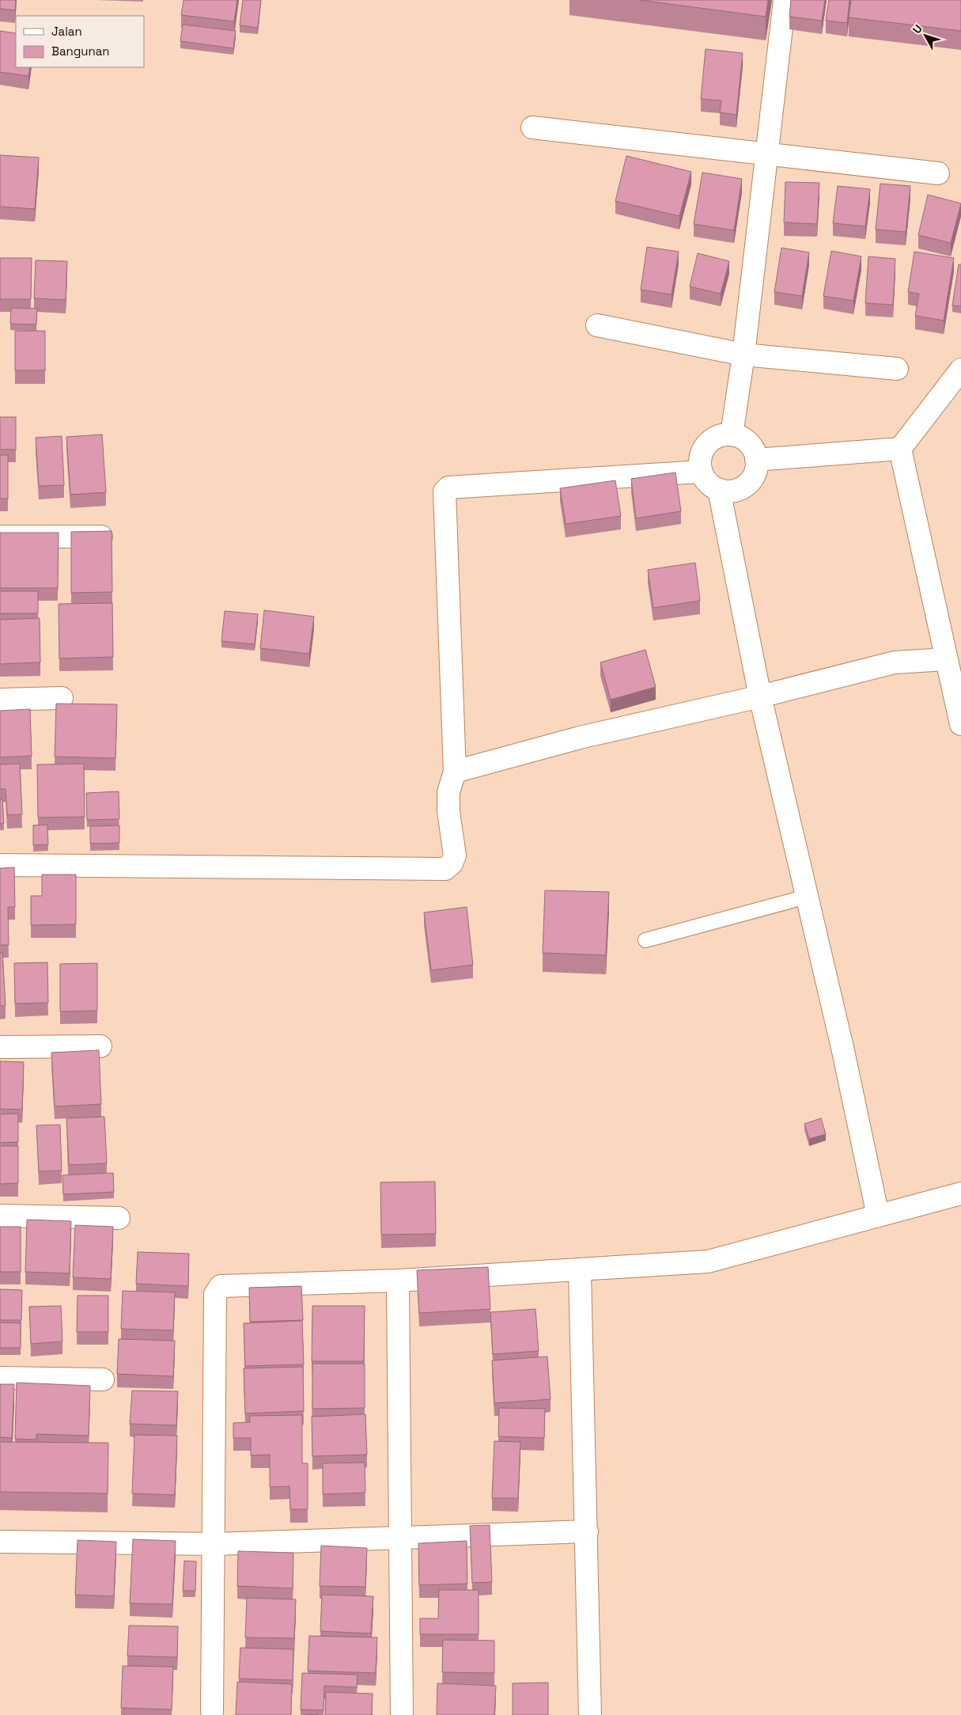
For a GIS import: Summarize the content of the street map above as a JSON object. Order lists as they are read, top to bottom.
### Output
{
  "legend": ["Jalan", "Bangunan"],
  "north": "top left"
}
